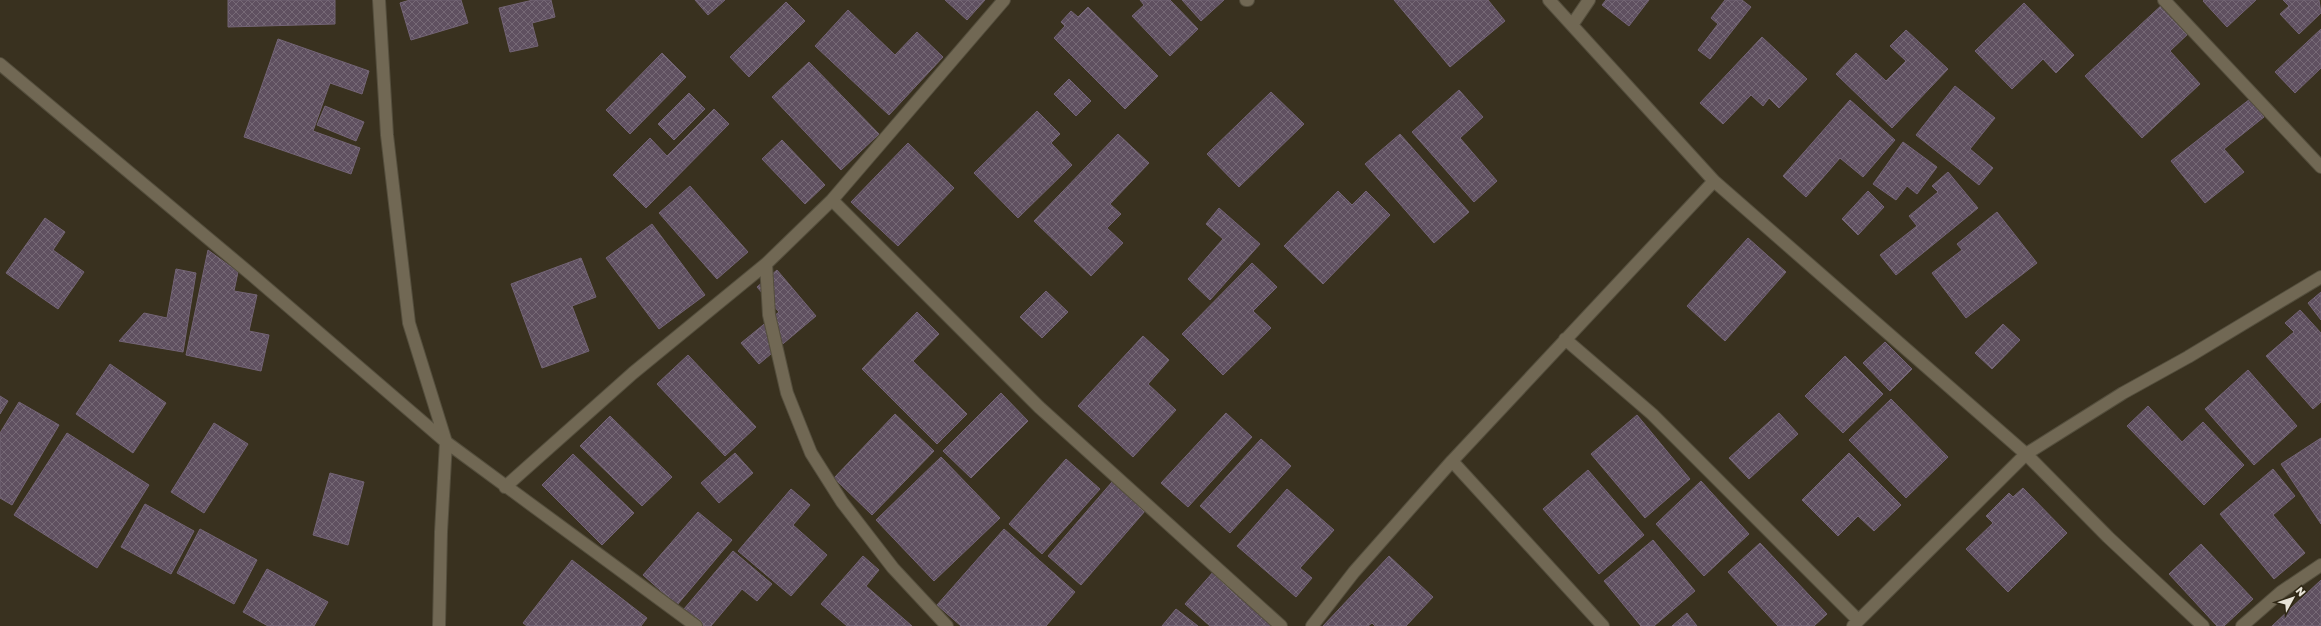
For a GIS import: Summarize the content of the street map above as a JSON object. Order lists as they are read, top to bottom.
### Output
{
  "north": "top right"
}
